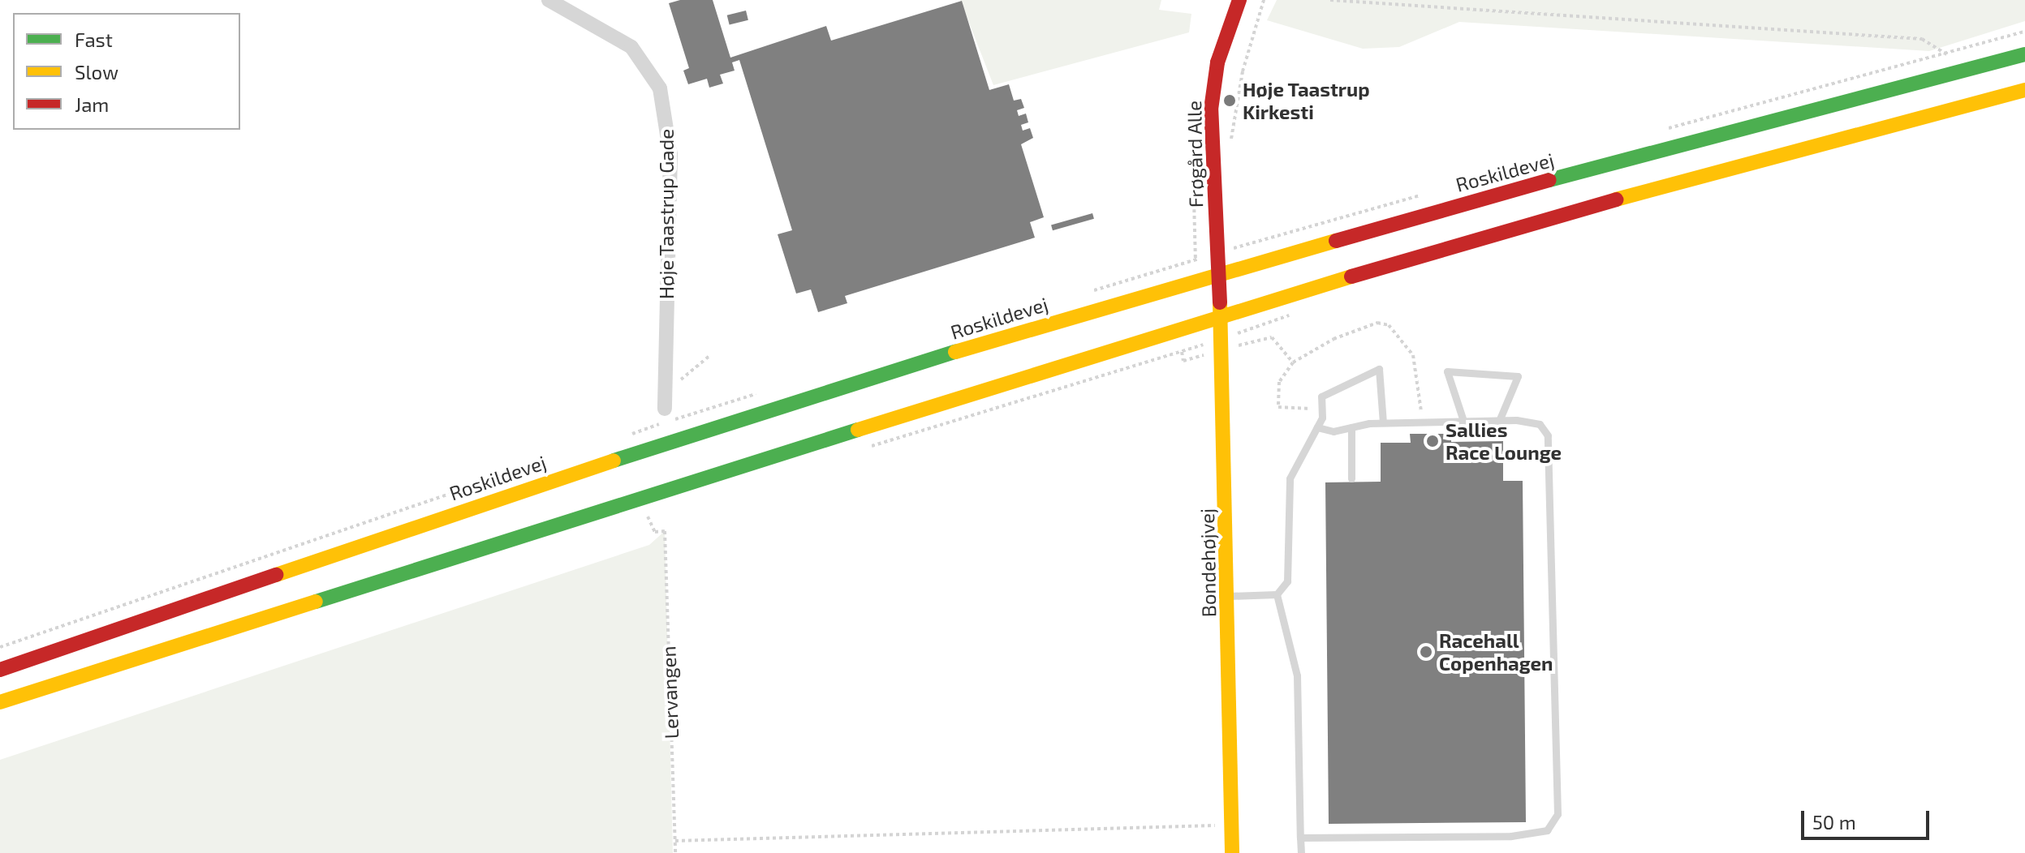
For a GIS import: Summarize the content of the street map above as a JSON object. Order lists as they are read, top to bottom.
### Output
{
  "streets": {
    "main road": ["Frøgård Alle", "Roskildevej", "Bondehøjvej"],
    "street": ["Høje Taastrup Gade"],
    "path": ["Lervangen"]
  },
  "crossings": [
    ["Frøgård Alle", "Roskildevej"],
    ["Frøgård Alle", "Bondehøjvej"],
    ["Roskildevej", "Bondehøjvej"]
  ],
  "places": ["Høje Taastrup Kirkesti", "Sallies Race Lounge", "Racehall Copenhagen"],
  "legend": ["Fast", "Slow", "Jam"],
  "scale_bar": "50 m"
}
